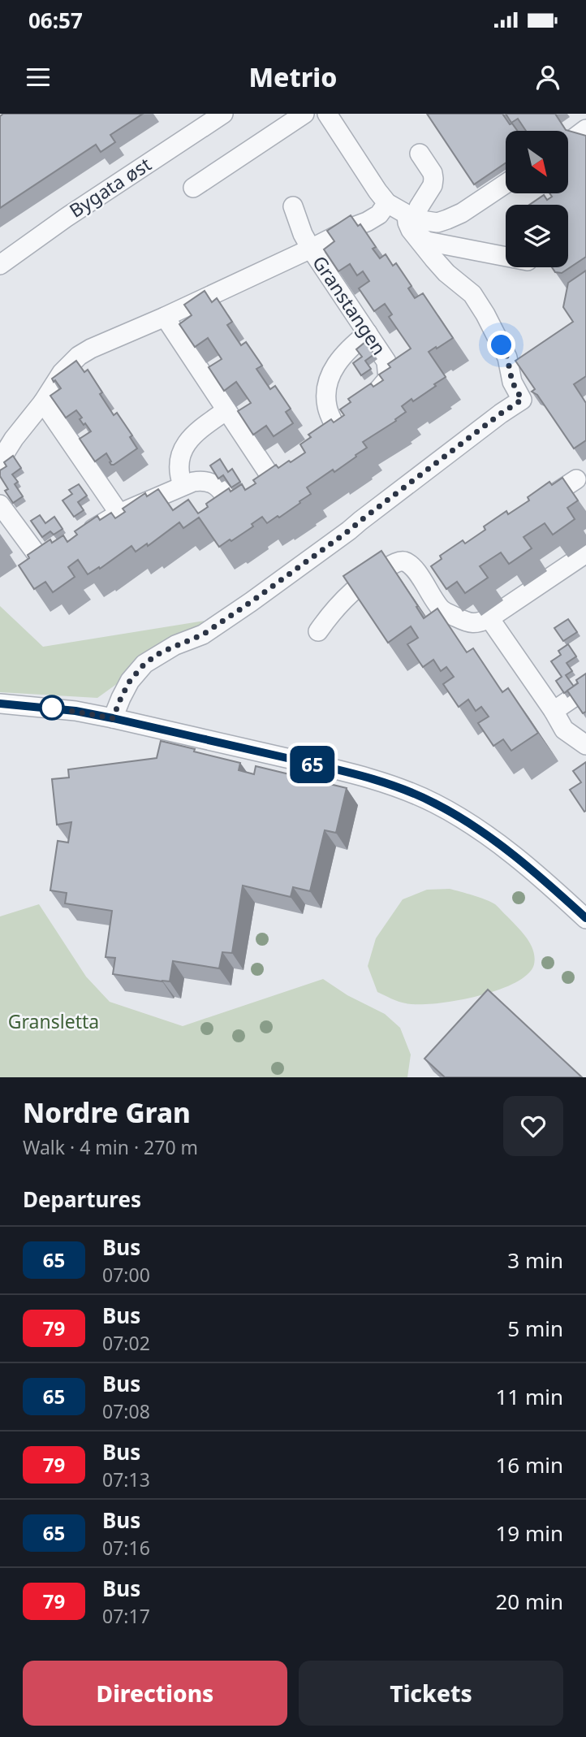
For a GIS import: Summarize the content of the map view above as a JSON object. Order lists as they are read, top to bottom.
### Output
{
  "streets": {
    "street": ["Bygata øst", "Granstangen"]
  },
  "parks": ["Gransletta"],
  "lines": ["bus line 65"],
  "north": "bottom right",
  "page": {
    "status": "06:57",
    "header": "Metrio",
    "on_map": "65",
    "heading": [
      ["Nordre Gran", "Walk · 4 min · 270 m"],
      "Departures"
    ],
    "list": [
      {
        "mark": "65",
        "name": "Bus",
        "note": "07:00",
        "value": "3 min"
      },
      {
        "mark": "79",
        "name": "Bus",
        "note": "07:02",
        "value": "5 min"
      },
      {
        "mark": "65",
        "name": "Bus",
        "note": "07:08",
        "value": "11 min"
      },
      {
        "mark": "79",
        "name": "Bus",
        "note": "07:13",
        "value": "16 min"
      },
      {
        "mark": "65",
        "name": "Bus",
        "note": "07:16",
        "value": "19 min"
      },
      {
        "mark": "79",
        "name": "Bus",
        "note": "07:17",
        "value": "20 min"
      }
    ],
    "buttons": ["Directions", "Tickets"]
  }
}
